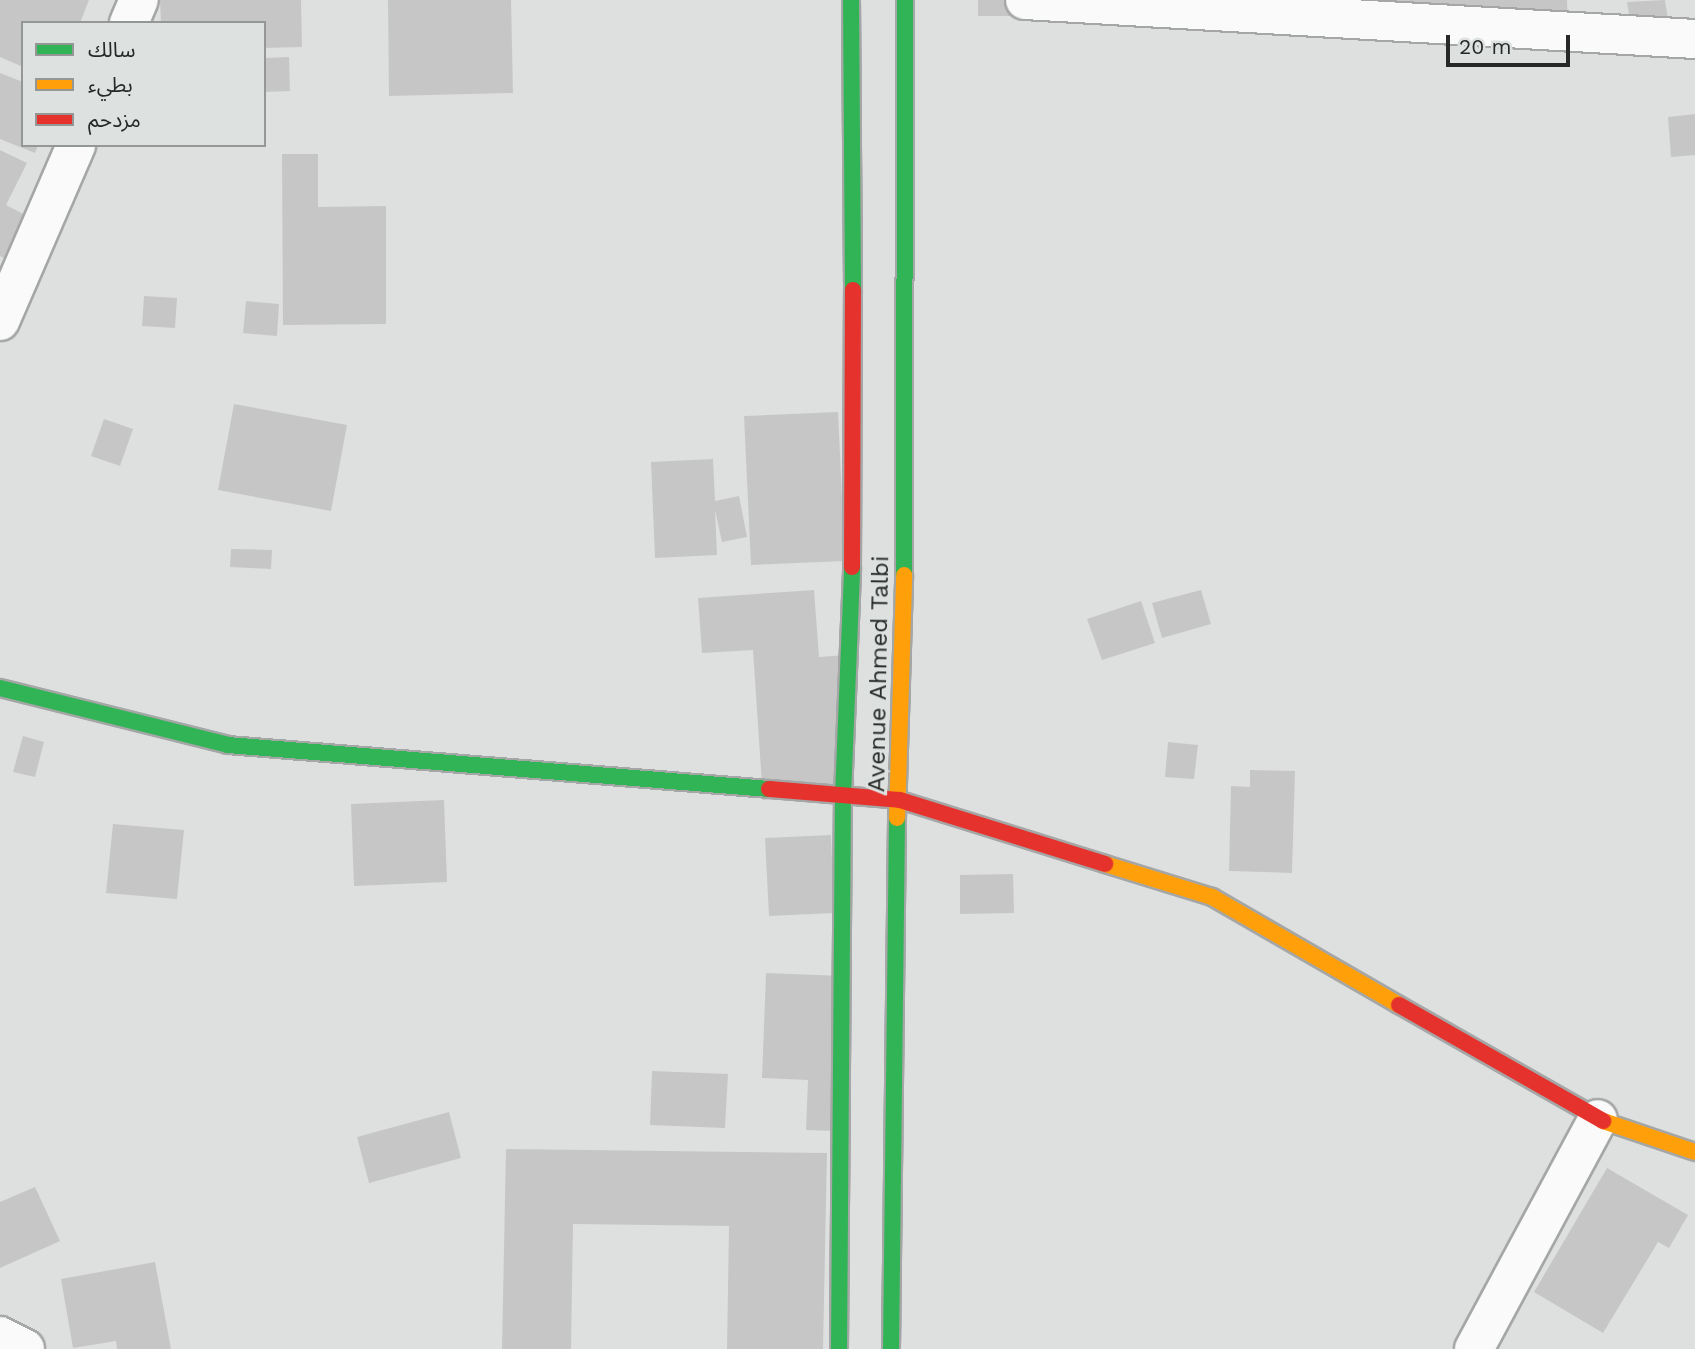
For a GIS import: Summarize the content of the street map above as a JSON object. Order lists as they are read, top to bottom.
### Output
{
  "streets": {
    "main road": ["Avenue Ahmed Talbi"]
  },
  "legend": ["سالك", "بطيء", "مزدحم"],
  "scale_bar": "20 m"
}
